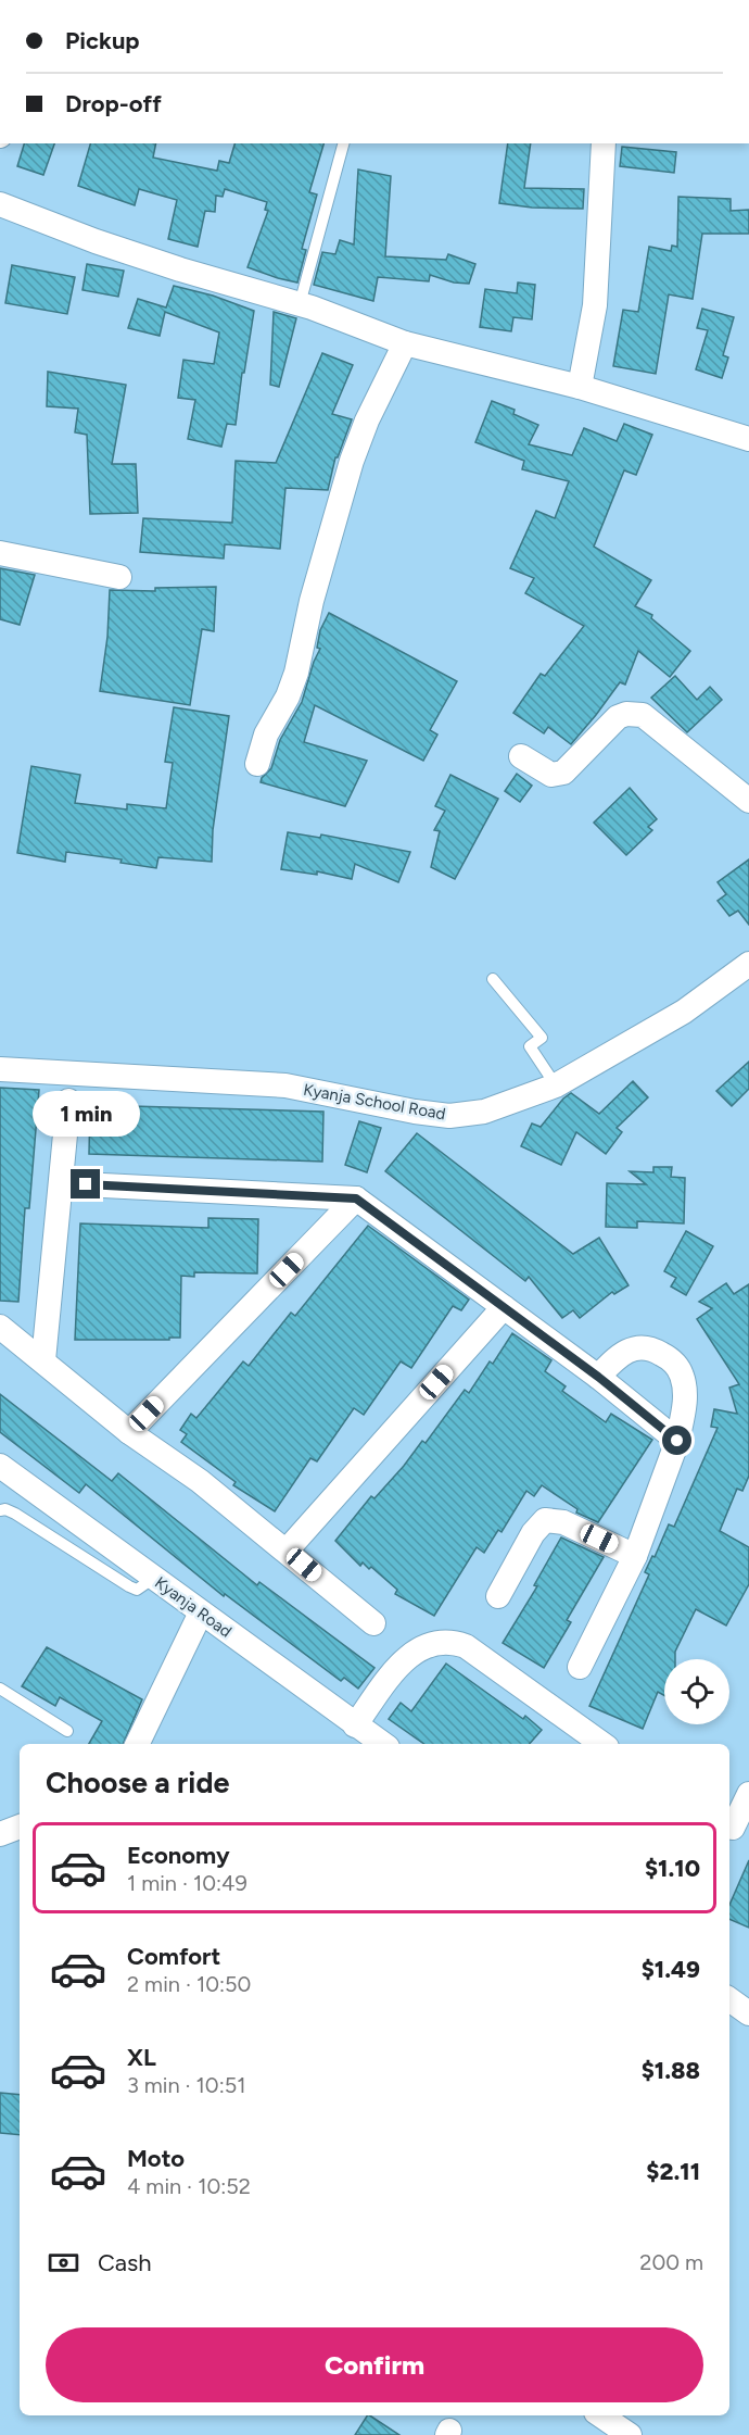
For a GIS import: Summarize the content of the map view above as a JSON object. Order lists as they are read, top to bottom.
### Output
{
  "streets": {
    "street": ["Kyanja School Road", "Kyanja Road"]
  },
  "page": {
    "banner": ["Pickup", "Drop-off"],
    "bubble": "1 min",
    "heading": "Choose a ride",
    "list": [
      {
        "name": "Economy",
        "note": "1 min · 10:49",
        "value": "$1.10"
      },
      {
        "name": "Comfort",
        "note": "2 min · 10:50",
        "value": "$1.49"
      },
      {
        "name": "XL",
        "note": "3 min · 10:51",
        "value": "$1.88"
      },
      {
        "name": "Moto",
        "note": "4 min · 10:52",
        "value": "$2.11"
      }
    ],
    "pay": ["Cash", "200 m"],
    "buttons": "Confirm"
  }
}
